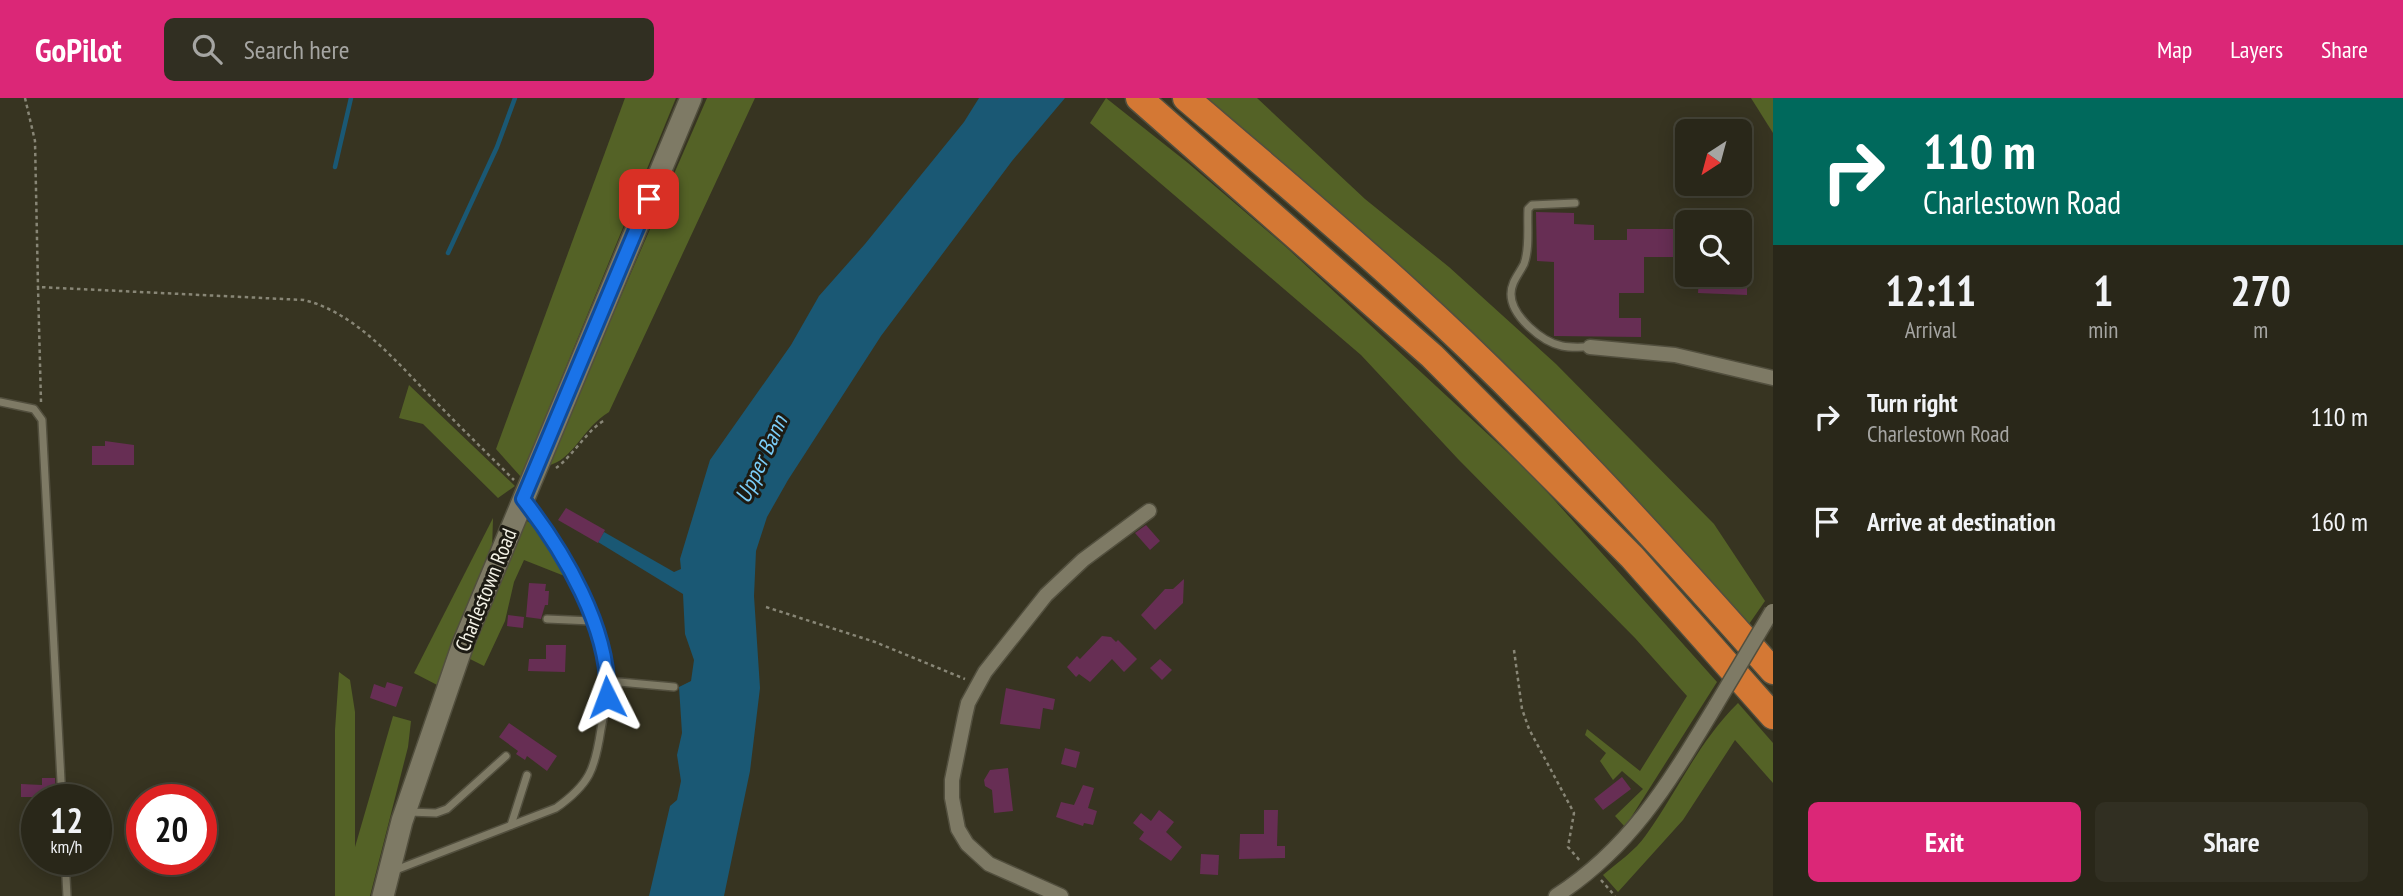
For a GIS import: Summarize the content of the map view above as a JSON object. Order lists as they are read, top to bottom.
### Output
{
  "streets": {
    "main road": ["Charlestown Road"]
  },
  "water": ["Upper Bann"],
  "north": "bottom left",
  "page": {
    "header": "GoPilot",
    "search": "Search here",
    "nav": ["Map", "Layers", "Share"],
    "turn": ["110 m", "Charlestown Road"],
    "eta": [
      "12:11",
      "Arrival",
      "1",
      "min",
      "270",
      "m"
    ],
    "list": [
      {
        "name": "Turn right",
        "note": "Charlestown Road",
        "value": "110 m"
      },
      {
        "name": "Arrive at destination",
        "value": "160 m"
      }
    ],
    "speed": "12 km/h",
    "limit": "20",
    "buttons": ["Exit", "Share"]
  }
}
